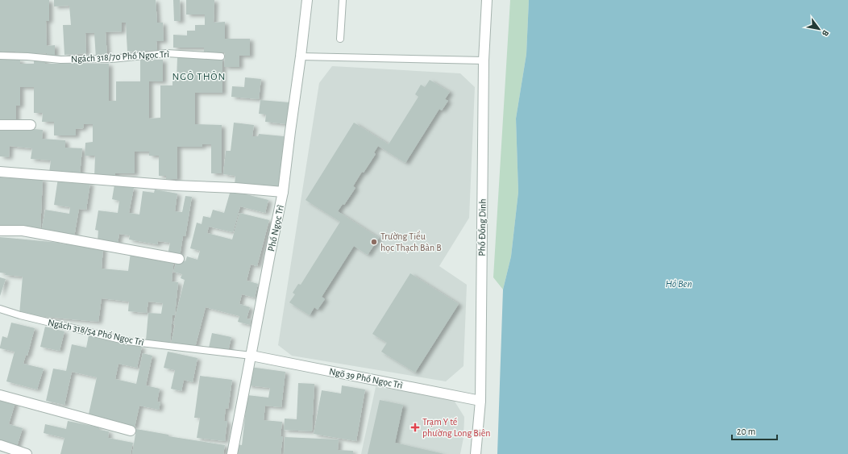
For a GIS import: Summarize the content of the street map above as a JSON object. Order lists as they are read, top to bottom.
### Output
{
  "streets": {
    "street": ["Phố Đồng Dinh", "Phố Ngọc Trì", "Ngõ 39 Phố Ngọc Trì"],
    "lane": ["Ngách 318/70 Phố Ngọc Trì", "Ngách 318/54 Phố Ngọc Trì"]
  },
  "crossings": [
    ["Phố Đồng Dinh", "Ngõ 39 Phố Ngọc Trì"],
    ["Phố Ngọc Trì", "Ngách 318/54 Phố Ngọc Trì"],
    ["Phố Ngọc Trì", "Ngõ 39 Phố Ngọc Trì"],
    ["Ngách 318/54 Phố Ngọc Trì", "Ngõ 39 Phố Ngọc Trì"]
  ],
  "districts": ["NGÔ THÔN"],
  "water": ["Hồ Ben"],
  "places": {
    "other": ["Trường Tiểu học Thạch Bàn B"],
    "health": ["Trạm Y tế phường Long Biên"]
  },
  "scale_bar": "20 m",
  "north": "bottom right"
}
